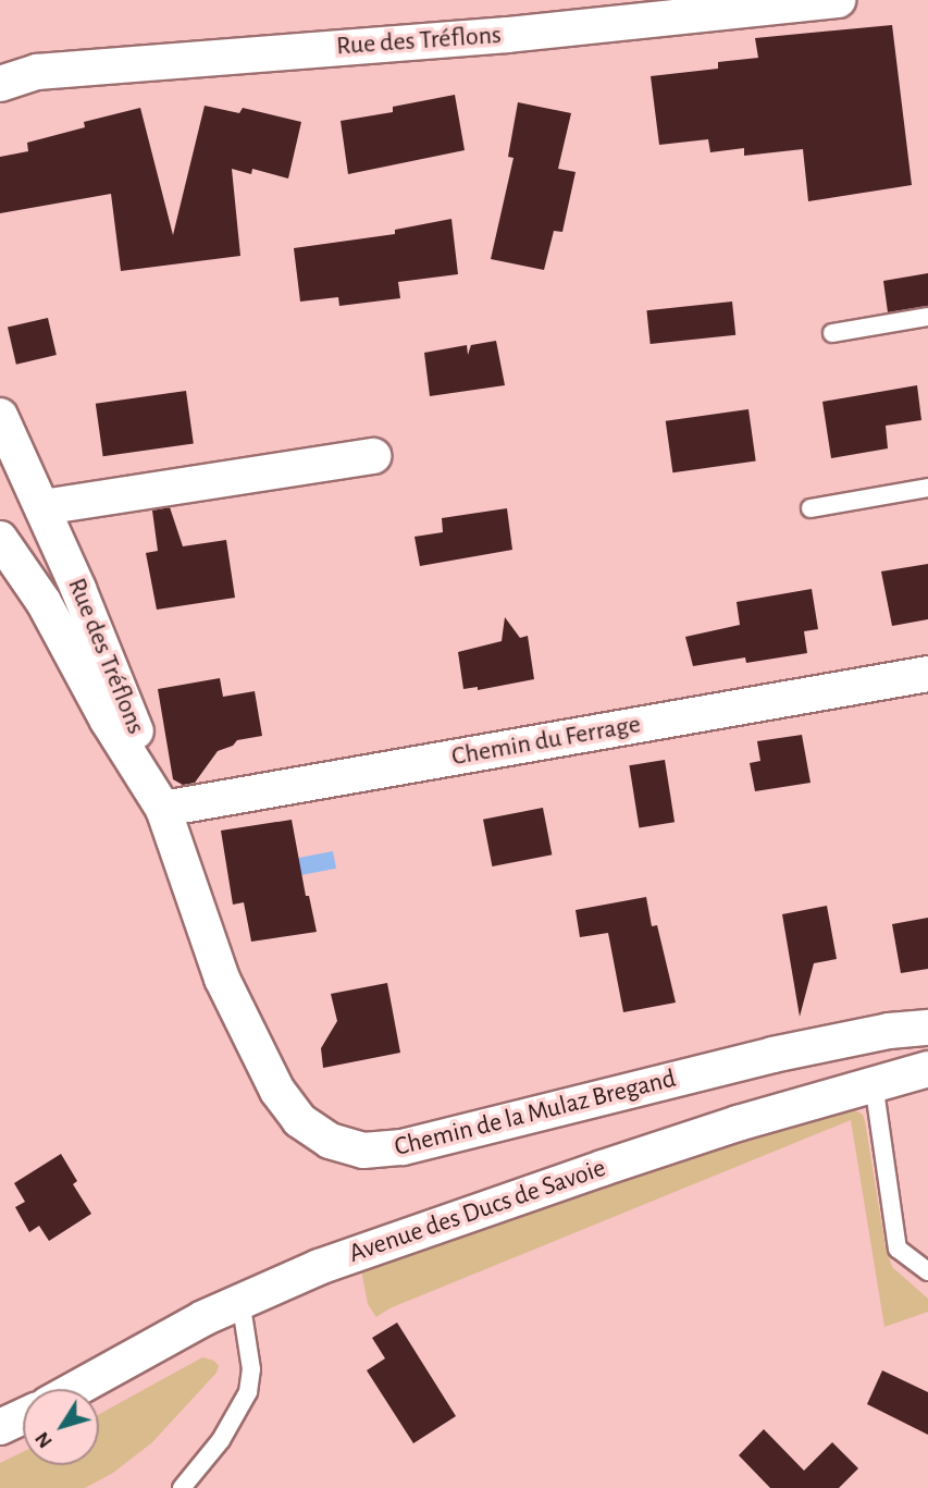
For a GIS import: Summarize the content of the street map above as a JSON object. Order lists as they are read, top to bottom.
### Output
{
  "streets": {
    "street": [
      "Rue des Tréflons",
      "Chemin du Ferrage",
      "Chemin de la Mulaz Bregand",
      "Avenue des Ducs de Savoie"
    ]
  },
  "crossings": [
    ["Rue des Tréflons", "Chemin du Ferrage"],
    ["Rue des Tréflons", "Chemin de la Mulaz Bregand"],
    ["Chemin du Ferrage", "Chemin de la Mulaz Bregand"]
  ],
  "north": "bottom left"
}
